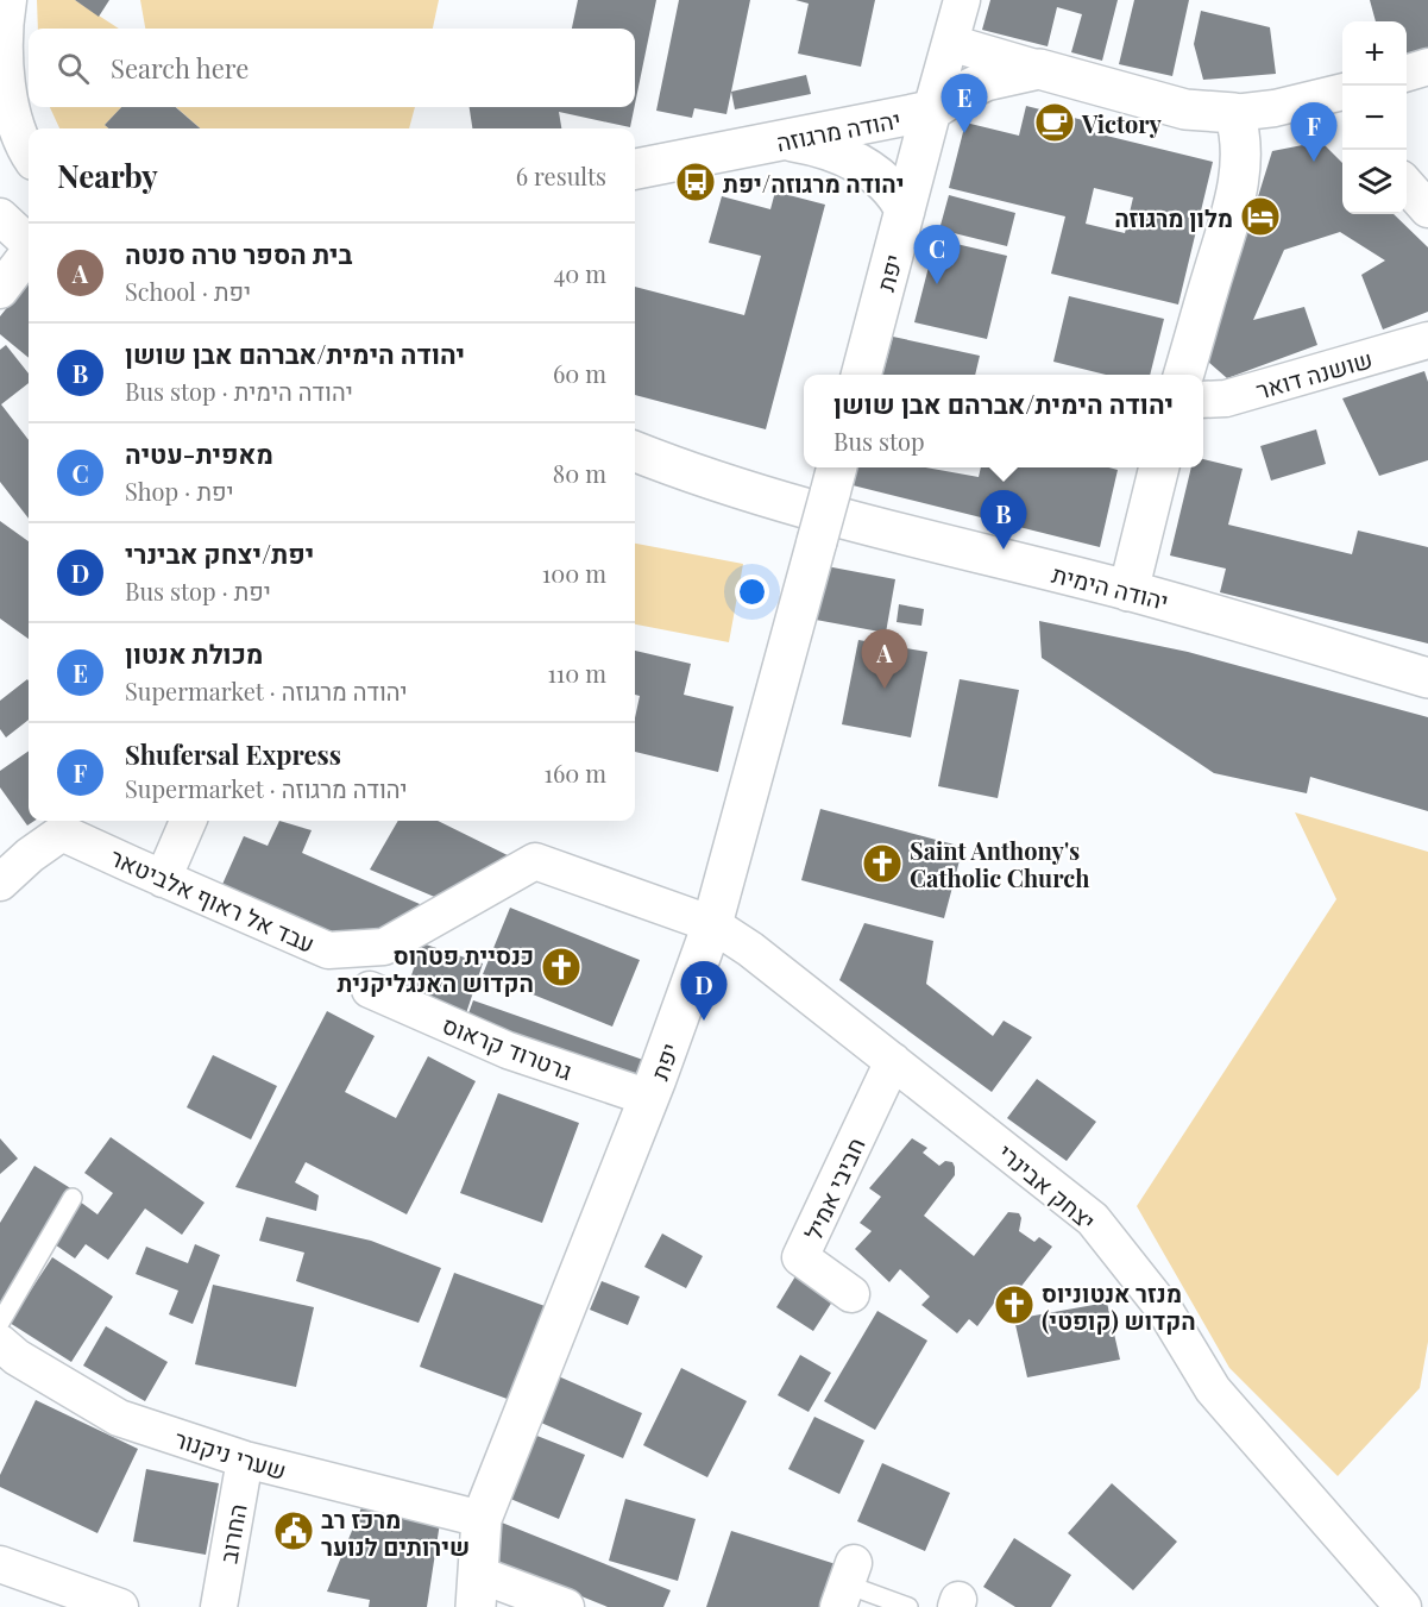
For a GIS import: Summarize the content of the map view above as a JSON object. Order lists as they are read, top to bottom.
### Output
{
  "streets": {
    "street": [
      "יהודה מרגוזה",
      "יפת",
      "שושנה דואר",
      "יהודה הימית",
      "עבד אל ראוף אלביטאר",
      "גרטרוד קראוס",
      "יצחק אבינרי",
      "חביבי אמיל",
      "שערי ניקנור",
      "החרוב"
    ]
  },
  "crossings": [
    ["יהודה מרגוזה", "יפת"],
    ["יפת", "עבד אל ראוף אלביטאר"],
    ["יפת", "גרטרוד קראוס"],
    ["יפת", "יצחק אבינרי"],
    ["יפת", "שערי ניקנור"],
    ["עבד אל ראוף אלביטאר", "יצחק אבינרי"],
    ["יצחק אבינרי", "חביבי אמיל"],
    ["שערי ניקנור", "החרוב"]
  ],
  "places": {
    "cafe": ["Victory"],
    "bus stop": ["יהודה מרגוזה/יפת"],
    "hotel": ["מלון מרגוזה"],
    "church": ["Saint Anthony's Catholic Church", "כנסיית פטרוס הקדוש האנגליקנית", "מנזר אנטוניוס הקדוש (קופטי)"],
    "public building": ["מרכז רב שירותים לנוער"]
  },
  "page": {
    "map_buttons": ["+", "−"],
    "search": "Search here",
    "pins": [
      "E",
      "F",
      "C",
      "B",
      "A",
      "D"
    ],
    "heading": ["Nearby", "6 results"],
    "list": [
      {
        "mark": "A",
        "name": "בית הספר טרה סנטה",
        "note": "School · יפת",
        "value": "40 m"
      },
      {
        "mark": "B",
        "name": "יהודה הימית/אברהם אבן שושן",
        "note": "Bus stop · יהודה הימית",
        "value": "60 m"
      },
      {
        "mark": "C",
        "name": "מאפית-עטיה",
        "note": "Shop · יפת",
        "value": "80 m"
      },
      {
        "mark": "D",
        "name": "יפת/יצחק אבינרי",
        "note": "Bus stop · יפת",
        "value": "100 m"
      },
      {
        "mark": "E",
        "name": "מכולת אנטון",
        "note": "Supermarket · יהודה מרגוזה",
        "value": "110 m"
      },
      {
        "mark": "F",
        "name": "Shufersal Express",
        "note": "Supermarket · יהודה מרגוזה",
        "value": "160 m"
      }
    ],
    "popup": ["יהודה הימית/אברהם אבן שושן", "Bus stop"]
  }
}
